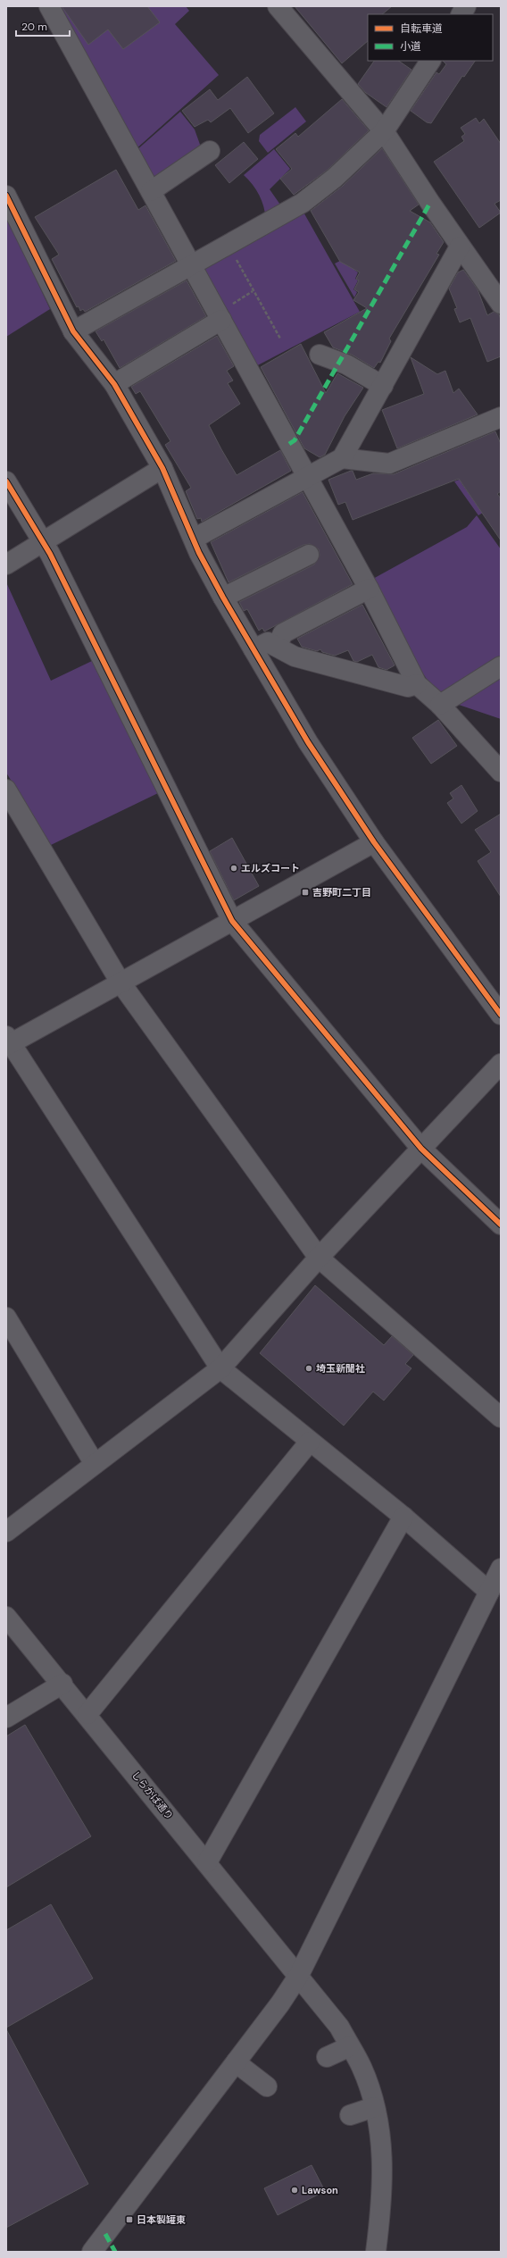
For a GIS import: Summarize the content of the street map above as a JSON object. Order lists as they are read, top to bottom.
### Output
{
  "streets": {
    "street": ["しらかば通り"]
  },
  "places": {
    "other": ["エルズコート", "埼玉新聞社", "Lawson"],
    "transit": ["吉野町二丁目", "日本製罐東"]
  },
  "legend": ["自転車道", "小道"],
  "scale_bar": "20 m"
}
